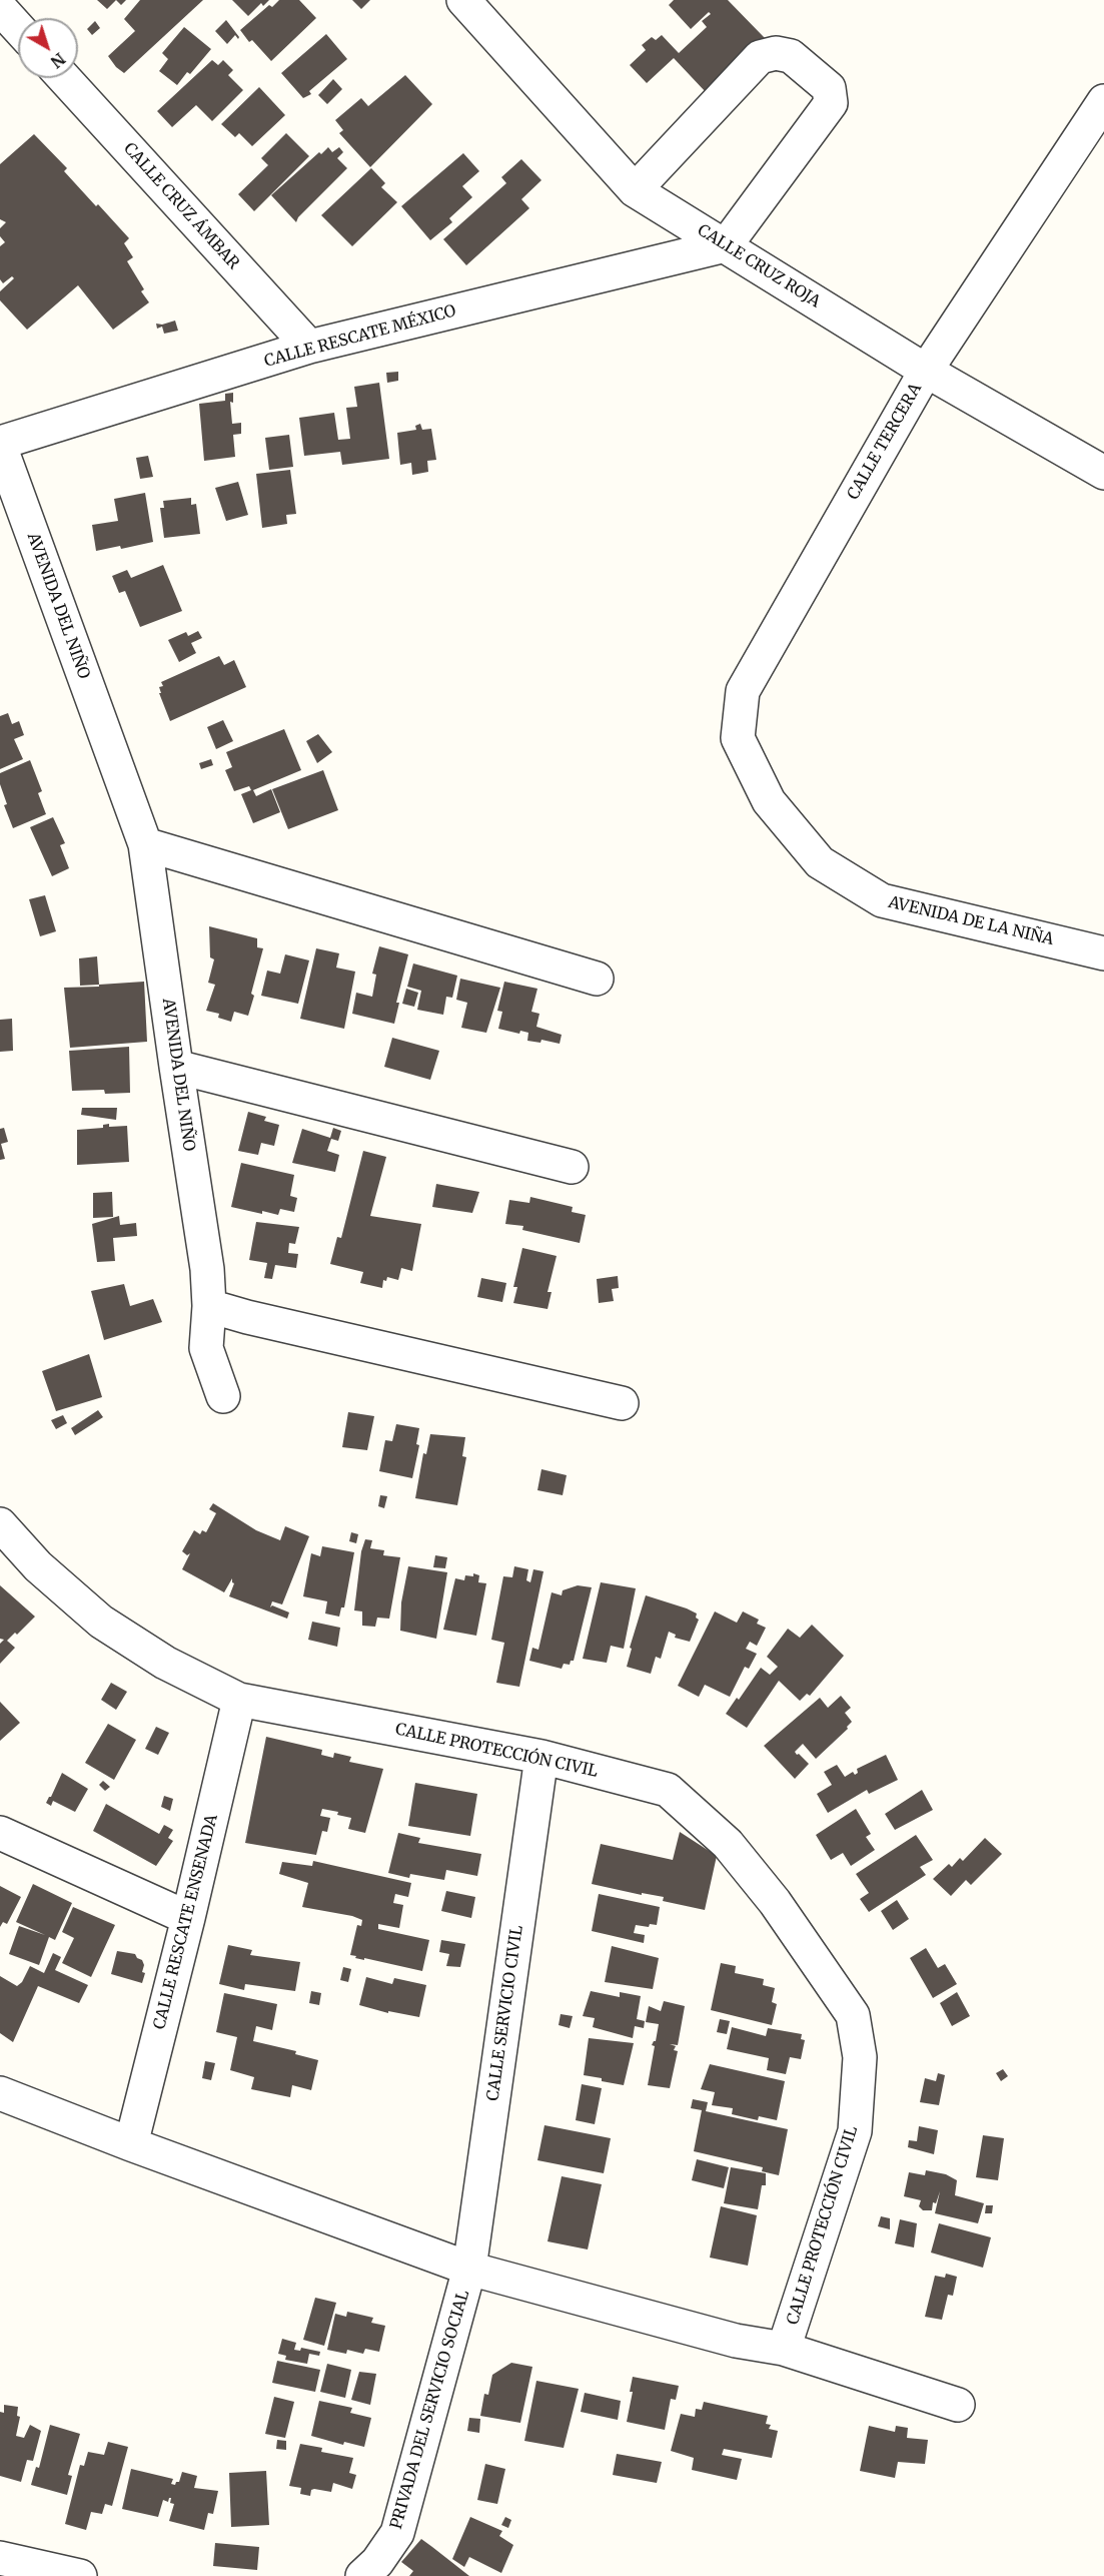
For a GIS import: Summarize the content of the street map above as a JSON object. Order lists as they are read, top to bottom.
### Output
{
  "streets": {
    "street": [
      "CALLE CRUZ ÁMBAR",
      "CALLE CRUZ ROJA",
      "CALLE RESCATE MÉXICO",
      "CALLE TERCERA",
      "AVENIDA DEL NIÑO",
      "AVENIDA DE LA NIÑA",
      "CALLE PROTECCIÓN CIVIL",
      "CALLE RESCATE ENSENADA",
      "CALLE SERVICIO CIVIL",
      "PRIVADA DEL SERVICIO SOCIAL"
    ]
  },
  "crossings": [
    ["CALLE CRUZ ÁMBAR", "CALLE RESCATE MÉXICO"],
    ["CALLE CRUZ ROJA", "CALLE RESCATE MÉXICO"],
    ["CALLE CRUZ ROJA", "CALLE TERCERA"],
    ["CALLE RESCATE MÉXICO", "AVENIDA DEL NIÑO"],
    ["CALLE TERCERA", "AVENIDA DE LA NIÑA"],
    ["CALLE PROTECCIÓN CIVIL", "CALLE RESCATE ENSENADA"],
    ["CALLE PROTECCIÓN CIVIL", "CALLE SERVICIO CIVIL"],
    ["CALLE SERVICIO CIVIL", "PRIVADA DEL SERVICIO SOCIAL"]
  ],
  "north": "bottom right"
}
